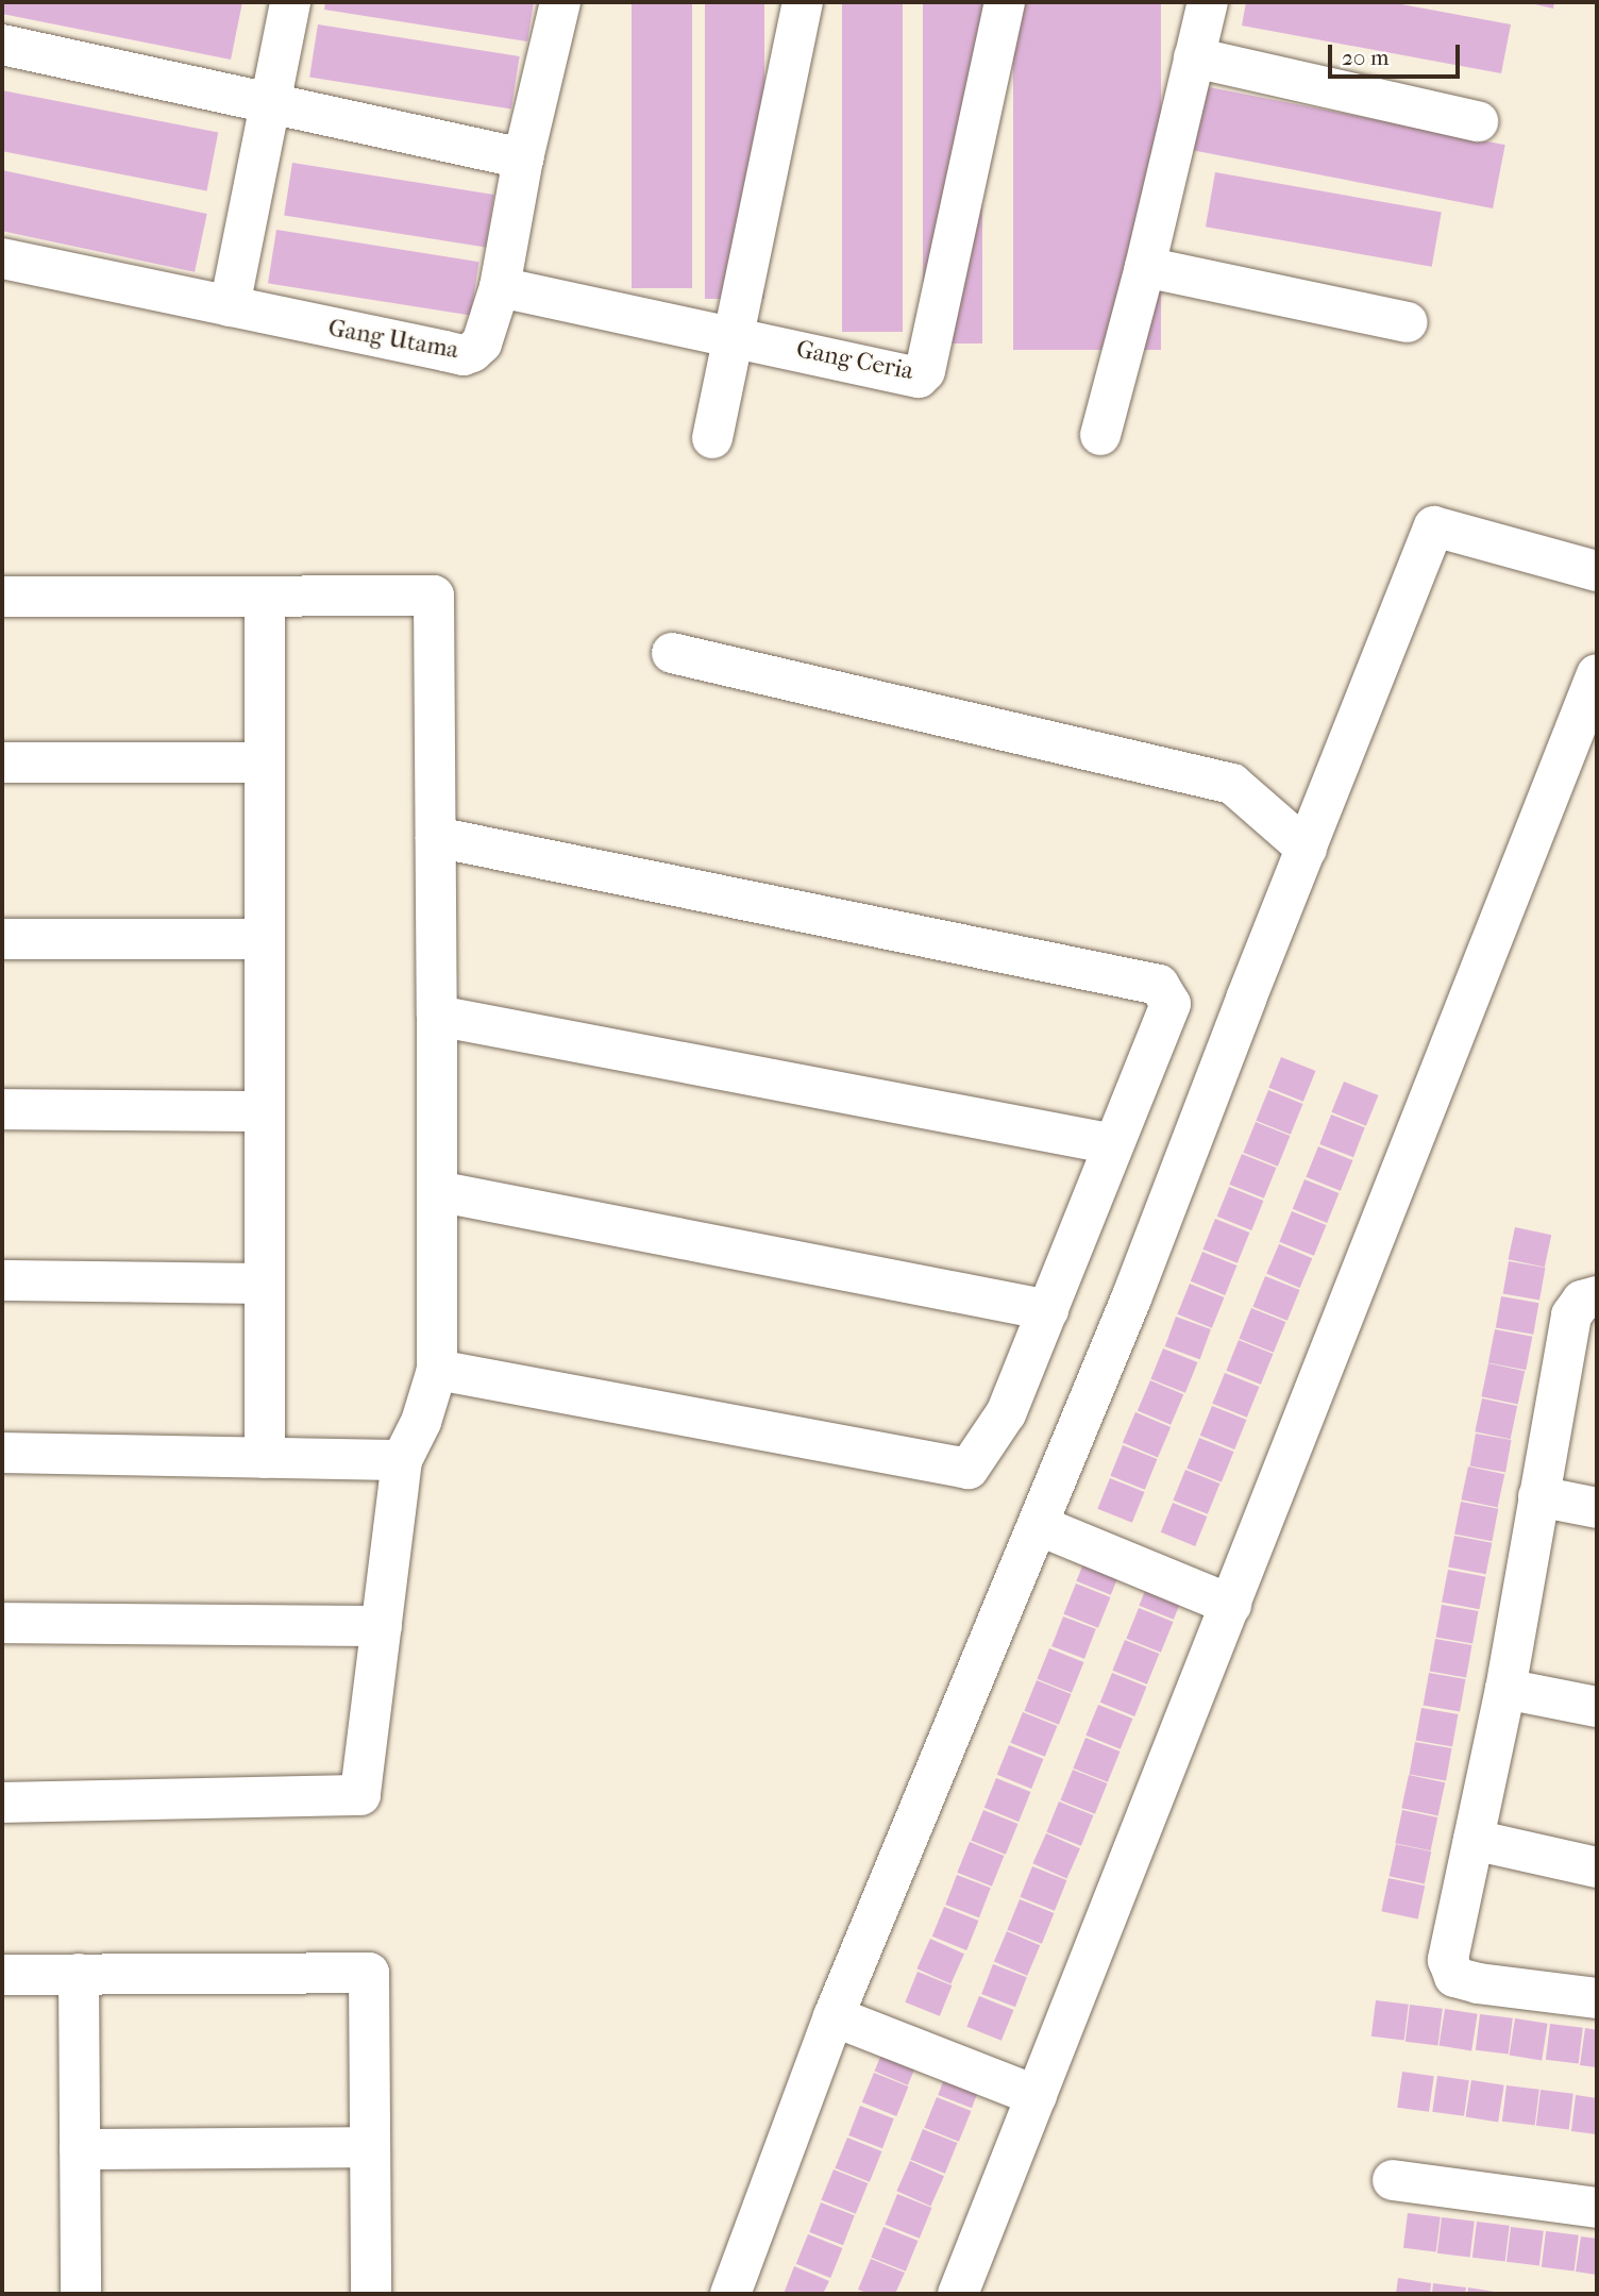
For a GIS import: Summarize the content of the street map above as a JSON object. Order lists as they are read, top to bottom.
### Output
{
  "streets": {
    "street": ["Gang Utama", "Gang Ceria"]
  },
  "crossings": [
    ["Gang Utama", "Gang Ceria"]
  ],
  "scale_bar": "20 m"
}
